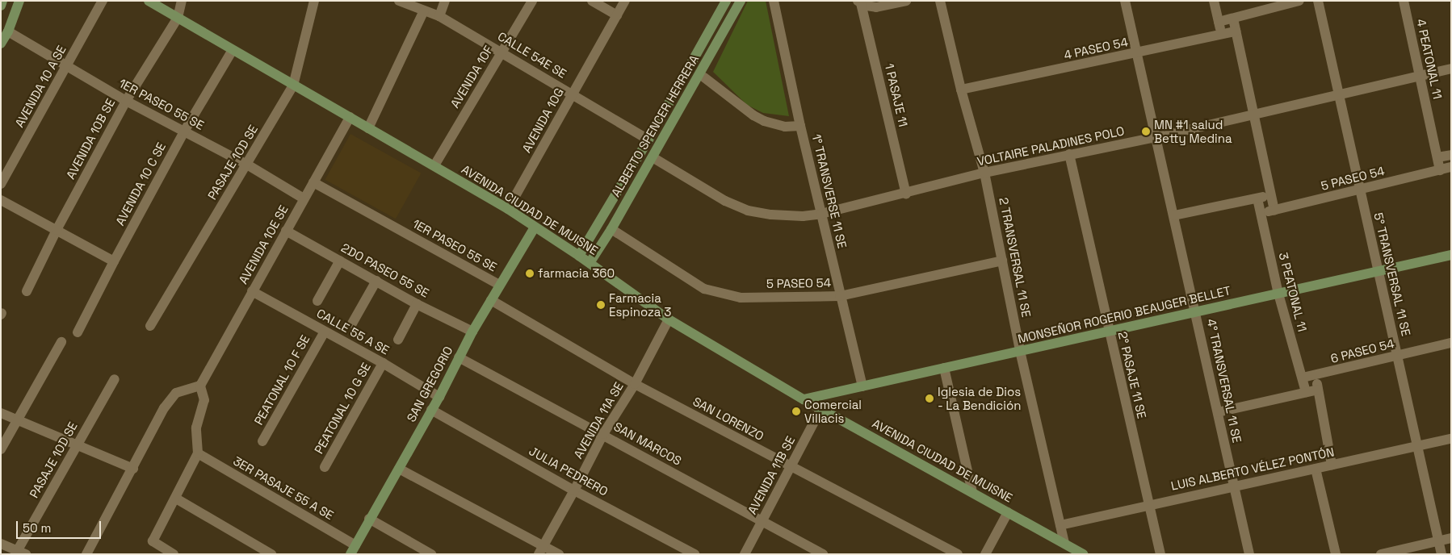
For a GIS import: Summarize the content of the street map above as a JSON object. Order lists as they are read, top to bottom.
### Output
{
  "streets": {
    "street": [
      "4 PASEO 54",
      "CALLE 54E SE",
      "4 PEATONAL 11",
      "AVENIDA 10F",
      "AVENIDA 10 A SE",
      "1 PASAJE 11",
      "1ER PASEO 55 SE",
      "AVENIDA 10G",
      "ALBERTO SPENCER HERRERA",
      "AVENIDA 10B SE",
      "VOLTAIRE PALADINES POLO",
      "PASAJE 10D SE",
      "5 PASEO 54",
      "AVENIDA 10 C SE",
      "1° TRANSVERSE 11 SE",
      "AVENIDA CIUDAD DE MUISNE",
      "AVENIDA 10E SE",
      "2 TRANSVERSAL 11 SE",
      "2DO PASEO 55 SE",
      "5° TRANSVERSAL 11 SE",
      "3 PEATONAL 11",
      "MONSEÑOR ROGERIO BEAUGER BELLET",
      "CALLE 55 A SE",
      "6 PASEO 54",
      "2° PASAJE 11 SE",
      "PEATONAL 10 F SE",
      "4° TRANSVERSAL 11 SE",
      "SAN GREGORIO",
      "PEATONAL 10 G SE",
      "SAN LORENZO",
      "AVENIDA 11A SE",
      "SAN MARCOS",
      "LUIS ALBERTO VÉLEZ PONTÓN",
      "JULIA PEDRERO",
      "AVENIDA 11B SE",
      "3ER PASAJE 55 A SE"
    ]
  },
  "crossings": [
    ["4 PASEO 54", "2 TRANSVERSAL 11 SE"],
    ["4 PASEO 54", "4° TRANSVERSAL 11 SE"],
    ["CALLE 54E SE", "AVENIDA 10F"],
    ["CALLE 54E SE", "AVENIDA 10G"],
    ["CALLE 54E SE", "ALBERTO SPENCER HERRERA"],
    ["4 PEATONAL 11", "VOLTAIRE PALADINES POLO"],
    ["4 PEATONAL 11", "5 PASEO 54"],
    ["AVENIDA 10F", "AVENIDA CIUDAD DE MUISNE"],
    ["AVENIDA 10 A SE", "1ER PASEO 55 SE"],
    ["1 PASAJE 11", "VOLTAIRE PALADINES POLO"],
    ["1ER PASEO 55 SE", "AVENIDA 10B SE"],
    ["1ER PASEO 55 SE", "PASAJE 10D SE"],
    ["1ER PASEO 55 SE", "AVENIDA 10 C SE"],
    ["1ER PASEO 55 SE", "AVENIDA 10E SE"],
    ["1ER PASEO 55 SE", "SAN GREGORIO"],
    ["AVENIDA 10G", "AVENIDA CIUDAD DE MUISNE"],
    ["ALBERTO SPENCER HERRERA", "VOLTAIRE PALADINES POLO"],
    ["ALBERTO SPENCER HERRERA", "5 PASEO 54"],
    ["ALBERTO SPENCER HERRERA", "AVENIDA CIUDAD DE MUISNE"],
    ["AVENIDA 10B SE", "AVENIDA CIUDAD DE MUISNE"],
    ["VOLTAIRE PALADINES POLO", "1° TRANSVERSE 11 SE"],
    ["VOLTAIRE PALADINES POLO", "2 TRANSVERSAL 11 SE"],
    ["VOLTAIRE PALADINES POLO", "5° TRANSVERSAL 11 SE"],
    ["VOLTAIRE PALADINES POLO", "2° PASAJE 11 SE"],
    ["VOLTAIRE PALADINES POLO", "4° TRANSVERSAL 11 SE"],
    ["PASAJE 10D SE", "AVENIDA CIUDAD DE MUISNE"],
    ["5 PASEO 54", "1° TRANSVERSE 11 SE"],
    ["5 PASEO 54", "2 TRANSVERSAL 11 SE"],
    ["5 PASEO 54", "5° TRANSVERSAL 11 SE"],
    ["5 PASEO 54", "3 PEATONAL 11"],
    ["AVENIDA 10 C SE", "AVENIDA CIUDAD DE MUISNE"],
    ["1° TRANSVERSE 11 SE", "MONSEÑOR ROGERIO BEAUGER BELLET"],
    ["AVENIDA CIUDAD DE MUISNE", "AVENIDA 10E SE"],
    ["AVENIDA CIUDAD DE MUISNE", "2 TRANSVERSAL 11 SE"],
    ["AVENIDA CIUDAD DE MUISNE", "MONSEÑOR ROGERIO BEAUGER BELLET"],
    ["AVENIDA CIUDAD DE MUISNE", "SAN GREGORIO"],
    ["AVENIDA CIUDAD DE MUISNE", "AVENIDA 11A SE"],
    ["AVENIDA CIUDAD DE MUISNE", "AVENIDA 11B SE"],
    ["AVENIDA 10E SE", "2DO PASEO 55 SE"],
    ["AVENIDA 10E SE", "CALLE 55 A SE"],
    ["2 TRANSVERSAL 11 SE", "MONSEÑOR ROGERIO BEAUGER BELLET"],
    ["2 TRANSVERSAL 11 SE", "LUIS ALBERTO VÉLEZ PONTÓN"],
    ["2DO PASEO 55 SE", "SAN GREGORIO"],
    ["5° TRANSVERSAL 11 SE", "MONSEÑOR ROGERIO BEAUGER BELLET"],
    ["5° TRANSVERSAL 11 SE", "6 PASEO 54"],
    ["5° TRANSVERSAL 11 SE", "LUIS ALBERTO VÉLEZ PONTÓN"],
    ["3 PEATONAL 11", "MONSEÑOR ROGERIO BEAUGER BELLET"],
    ["3 PEATONAL 11", "6 PASEO 54"],
    ["MONSEÑOR ROGERIO BEAUGER BELLET", "2° PASAJE 11 SE"],
    ["MONSEÑOR ROGERIO BEAUGER BELLET", "4° TRANSVERSAL 11 SE"],
    ["CALLE 55 A SE", "PEATONAL 10 F SE"],
    ["CALLE 55 A SE", "SAN GREGORIO"],
    ["CALLE 55 A SE", "PEATONAL 10 G SE"],
    ["2° PASAJE 11 SE", "LUIS ALBERTO VÉLEZ PONTÓN"],
    ["4° TRANSVERSAL 11 SE", "LUIS ALBERTO VÉLEZ PONTÓN"],
    ["SAN GREGORIO", "SAN LORENZO"],
    ["SAN GREGORIO", "SAN MARCOS"],
    ["SAN GREGORIO", "JULIA PEDRERO"],
    ["SAN GREGORIO", "3ER PASAJE 55 A SE"],
    ["SAN LORENZO", "AVENIDA 11A SE"],
    ["SAN LORENZO", "AVENIDA 11B SE"],
    ["AVENIDA 11A SE", "SAN MARCOS"],
    ["AVENIDA 11A SE", "JULIA PEDRERO"],
    ["SAN MARCOS", "AVENIDA 11B SE"]
  ],
  "places": [
    "MN #1 salud Betty Medina",
    "farmacia 360",
    "Farmacia Espinoza 3",
    "Iglesia de Dios - La Bendición",
    "Comercial Villacis"
  ],
  "scale_bar": "50 m"
}
